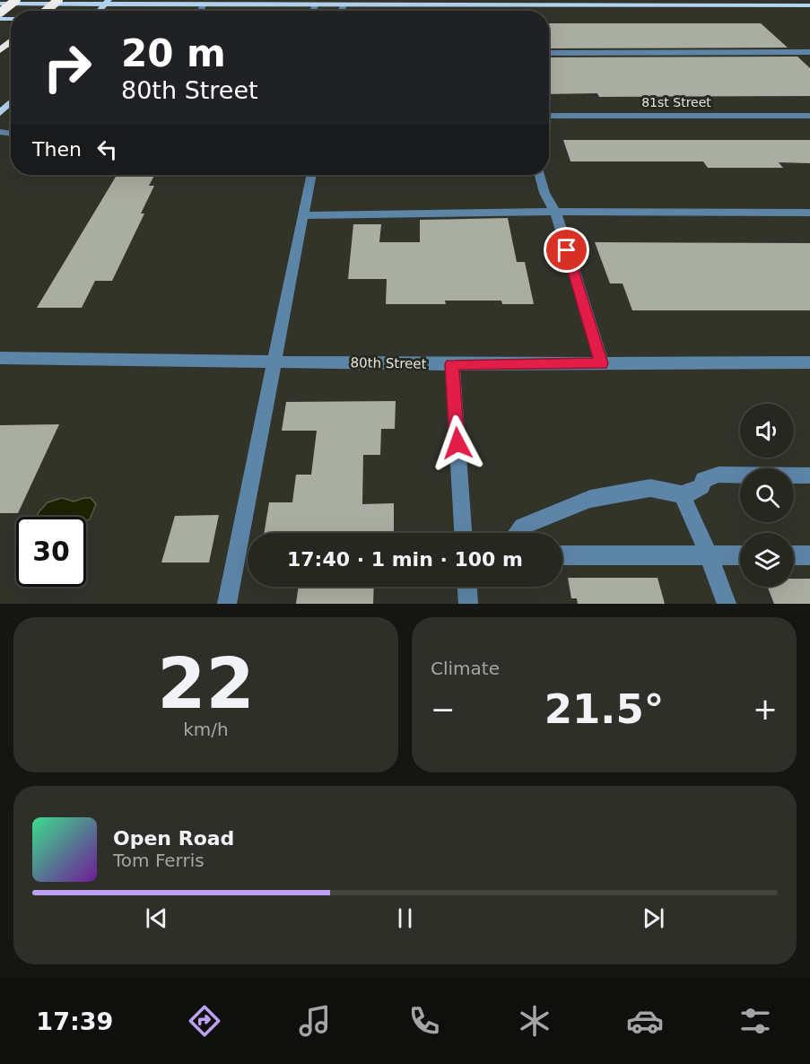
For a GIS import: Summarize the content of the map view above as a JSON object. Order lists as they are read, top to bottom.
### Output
{
  "streets": {
    "street": ["81st Street", "80th Street"]
  },
  "page": {
    "turn": ["20 m", "80th Street"],
    "then": "Then",
    "limit": "30",
    "trip": "17:40 · 1 min · 100 m",
    "tile": [
      ["22", "km/h"],
      "Climate"
    ],
    "heat": ["−", "21.5°", "+"],
    "song": ["Open Road", "Tom Ferris"],
    "tabs": "17:39"
  }
}
